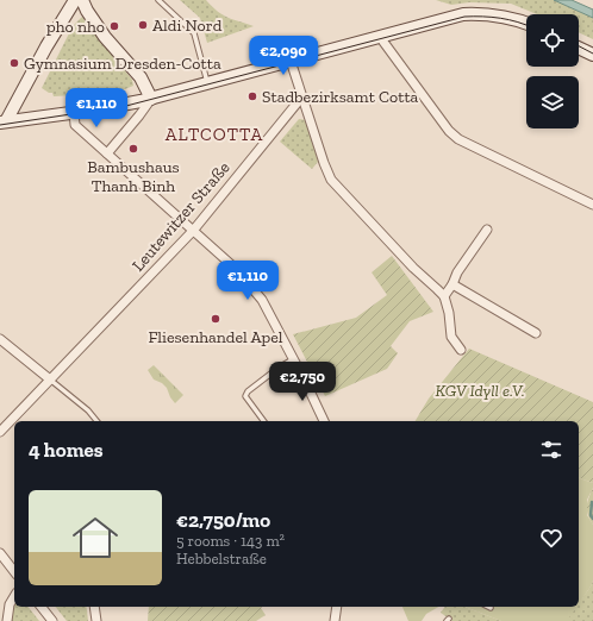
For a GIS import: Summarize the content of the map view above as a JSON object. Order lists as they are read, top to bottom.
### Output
{
  "streets": {
    "street": ["Leutewitzer Straße"]
  },
  "districts": ["ALTCOTTA"],
  "parks": ["KGV Idyll e.V."],
  "places": [
    "Aldi Nord",
    "pho nho",
    "Gymnasium Dresden-Cotta",
    "Stadbezirksamt Cotta",
    "Bambushaus Thanh Binh",
    "Fliesenhandel Apel"
  ],
  "page": {
    "price": [
      "€2,090",
      "€1,110",
      "€1,110",
      "€2,750"
    ],
    "heading": "4 homes",
    "list": [
      {
        "name": "€2,750/mo",
        "note": "5 rooms · 143 m² · Hebbelstraße"
      }
    ]
  }
}
